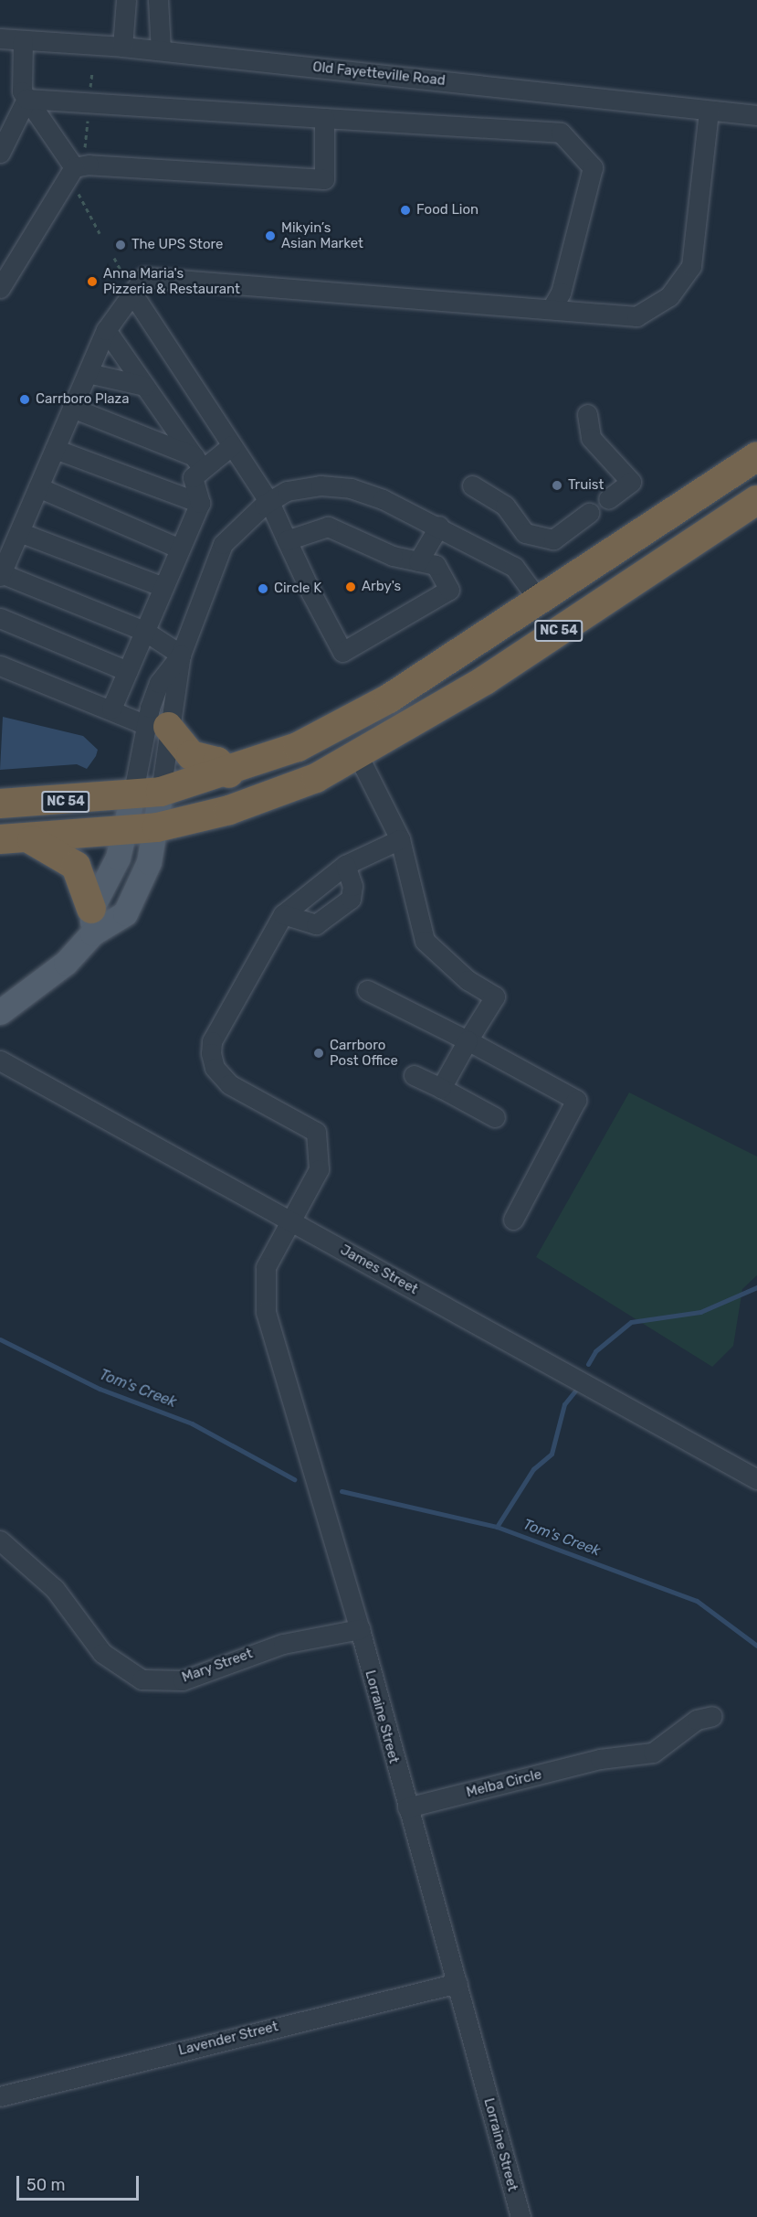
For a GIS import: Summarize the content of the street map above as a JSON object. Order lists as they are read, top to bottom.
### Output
{
  "streets": {
    "highway": ["NC 54"],
    "street": [
      "Old Fayetteville Road",
      "James Street",
      "Mary Street",
      "Lorraine Street",
      "Melba Circle",
      "Lavender Street"
    ]
  },
  "crossings": [
    ["James Street", "Lorraine Street"],
    ["Mary Street", "Lorraine Street"],
    ["Lorraine Street", "Melba Circle"],
    ["Lorraine Street", "Lavender Street"]
  ],
  "water": ["Tom's Creek"],
  "places": [
    "Food Lion",
    "Mikyin’s Asian Market",
    "The UPS Store",
    "Anna Maria's Pizzeria & Restaurant",
    "Carrboro Plaza",
    "Truist",
    "Arby's",
    "Circle K",
    "Carrboro Post Office"
  ],
  "scale_bar": "50 m"
}
